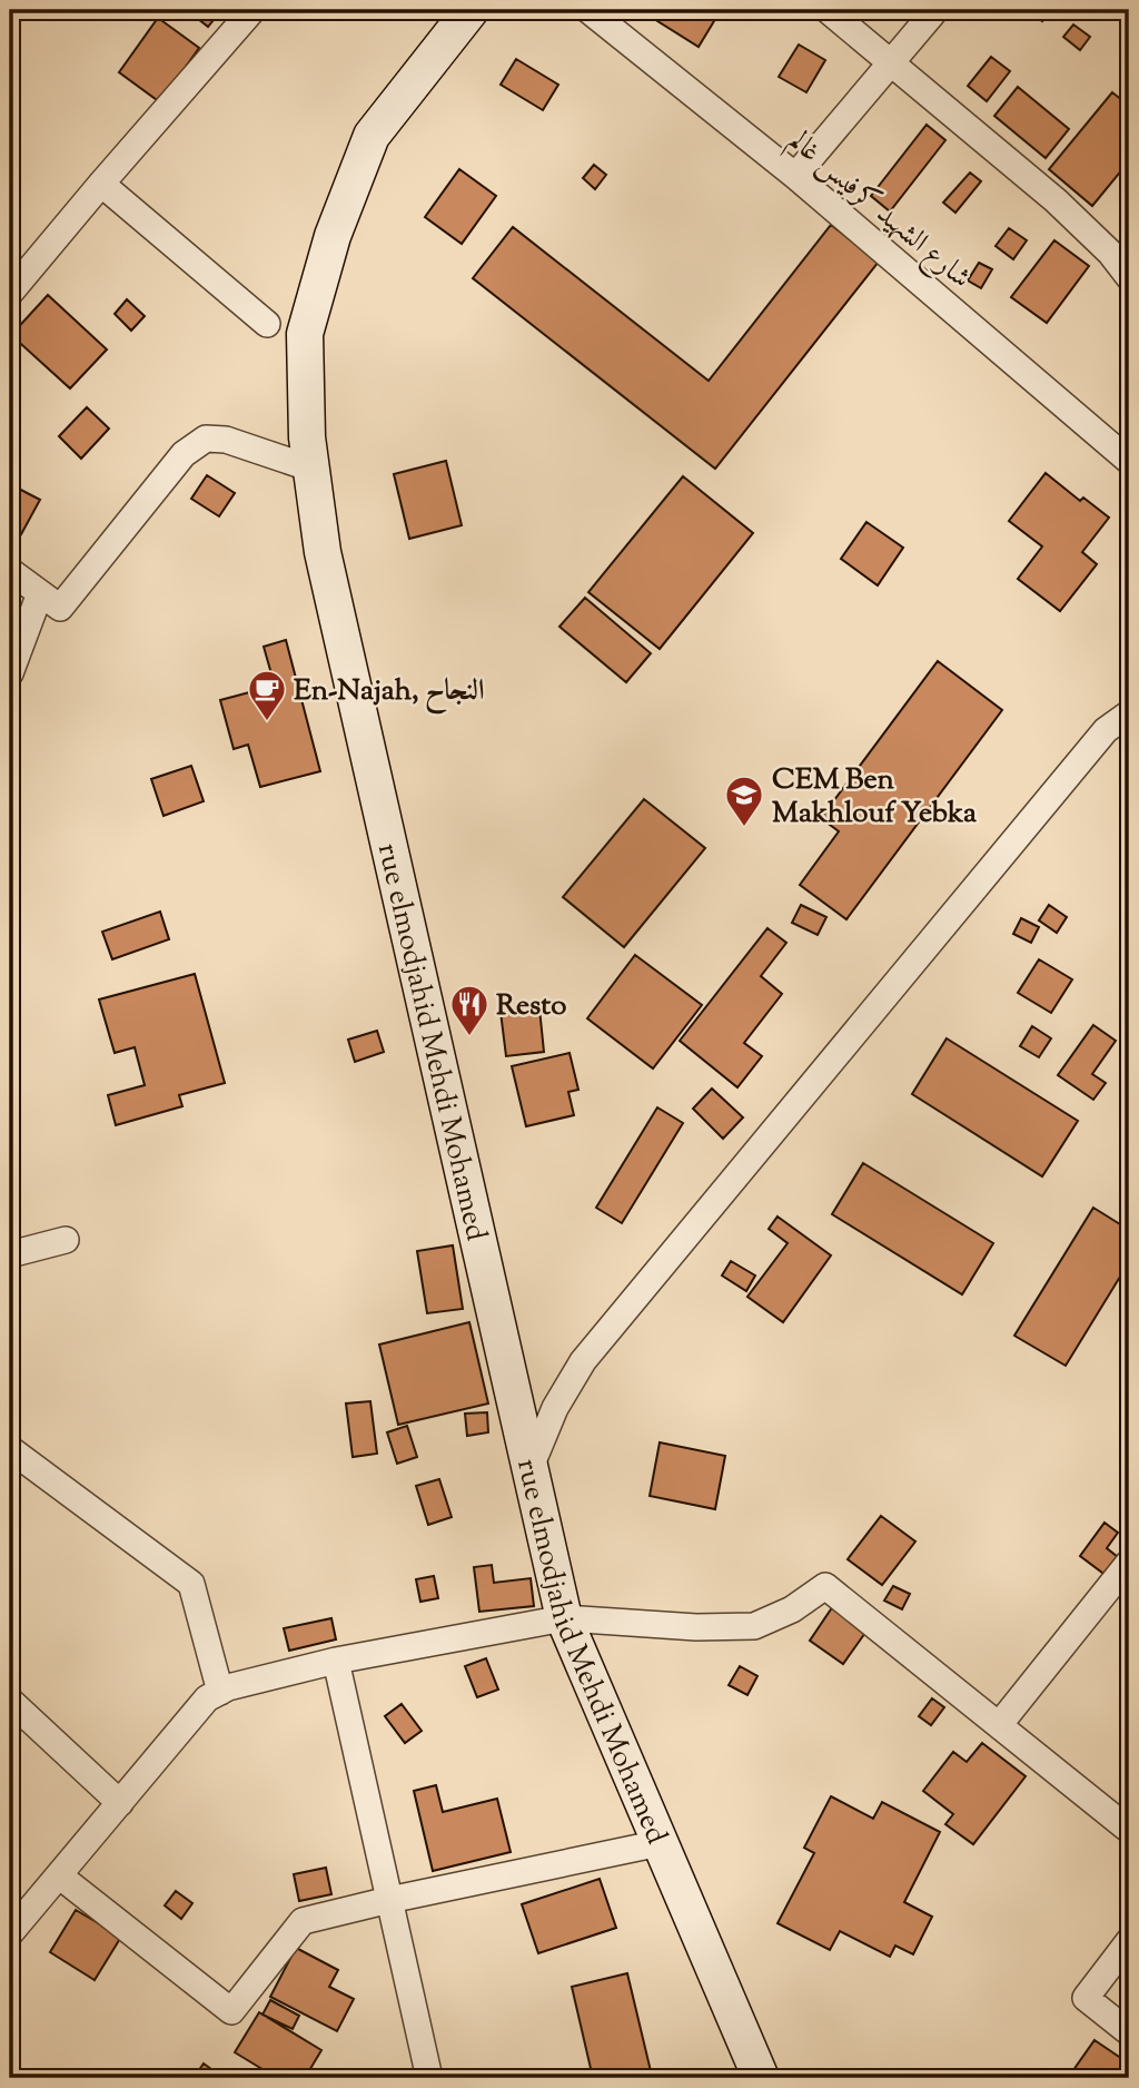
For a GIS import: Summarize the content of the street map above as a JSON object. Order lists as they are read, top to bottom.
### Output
{
  "streets": {
    "main road": ["rue elmodjahid Mehdi Mohamed"],
    "street": ["شارع الشهيد كرفيس غالم"]
  },
  "places": {
    "cafe": ["En-Najah, النجاح"],
    "school or university": ["CEM Ben Makhlouf Yebka"],
    "restaurant": ["Resto"]
  }
}
